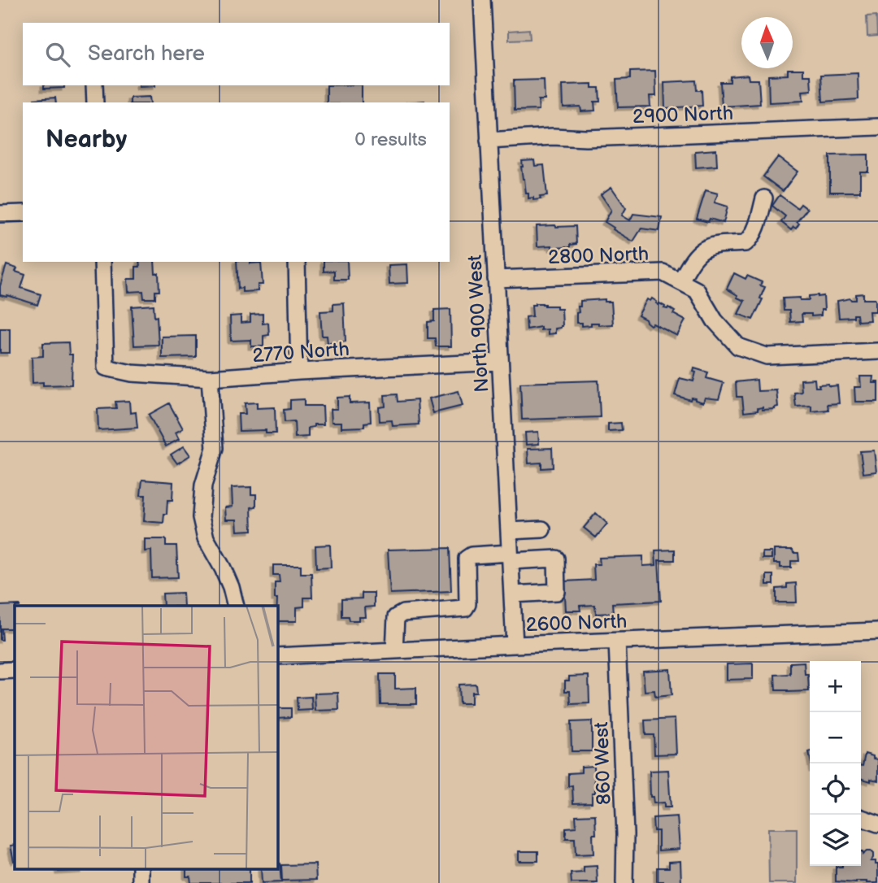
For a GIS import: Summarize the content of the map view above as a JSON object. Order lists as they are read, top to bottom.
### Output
{
  "streets": {
    "street": [
      "2900 North",
      "2800 North",
      "North 900 West",
      "2770 North",
      "2600 North",
      "860 West"
    ]
  },
  "crossings": [
    ["2900 North", "North 900 West"],
    ["2800 North", "North 900 West"],
    ["North 900 West", "2770 North"],
    ["North 900 West", "2600 North"],
    ["2600 North", "860 West"]
  ],
  "north": "top",
  "page": {
    "search": "Search here",
    "heading": ["Nearby", "0 results"],
    "map_buttons": ["+", "−"]
  }
}
